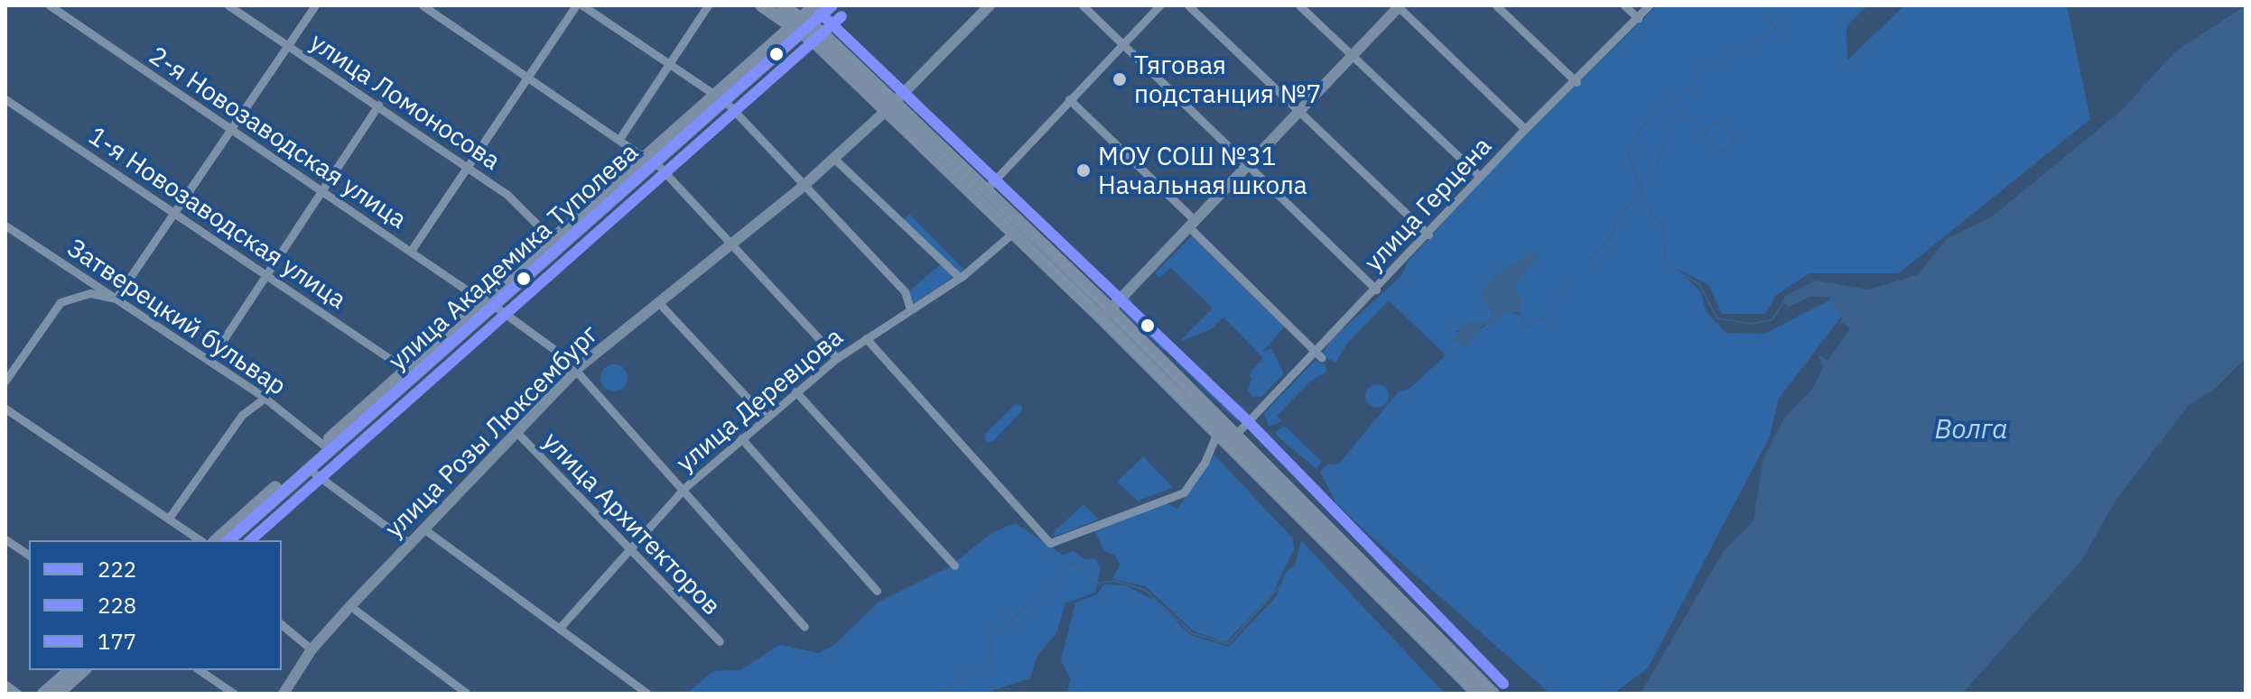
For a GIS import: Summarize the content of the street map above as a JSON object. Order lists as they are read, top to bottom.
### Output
{
  "streets": {
    "main road": ["улица Академика Туполева"],
    "street": [
      "улица Ломоносова",
      "2-я Новозаводская улица",
      "улица Герцена",
      "1-я Новозаводская улица",
      "Затверецкий бульвар",
      "улица Деревцова",
      "улица Розы Люксембург",
      "улица Архитекторов"
    ]
  },
  "crossings": [
    ["улица Ломоносова", "улица Академика Туполева"],
    ["2-я Новозаводская улица", "улица Академика Туполева"],
    ["2-я Новозаводская улица", "улица Деревцова"],
    ["2-я Новозаводская улица", "улица Розы Люксембург"],
    ["1-я Новозаводская улица", "улица Академика Туполева"],
    ["улица Академика Туполева", "Затверецкий бульвар"],
    ["улица Деревцова", "улица Архитекторов"],
    ["улица Розы Люксембург", "улица Архитекторов"]
  ],
  "water": ["Волга"],
  "places": ["Тяговая подстанция №7", "МОУ СОШ №31 Начальная школа"],
  "lines": ["transit line 222", "transit line 177", "transit line 228"],
  "legend": ["222", "228", "177"]
}
